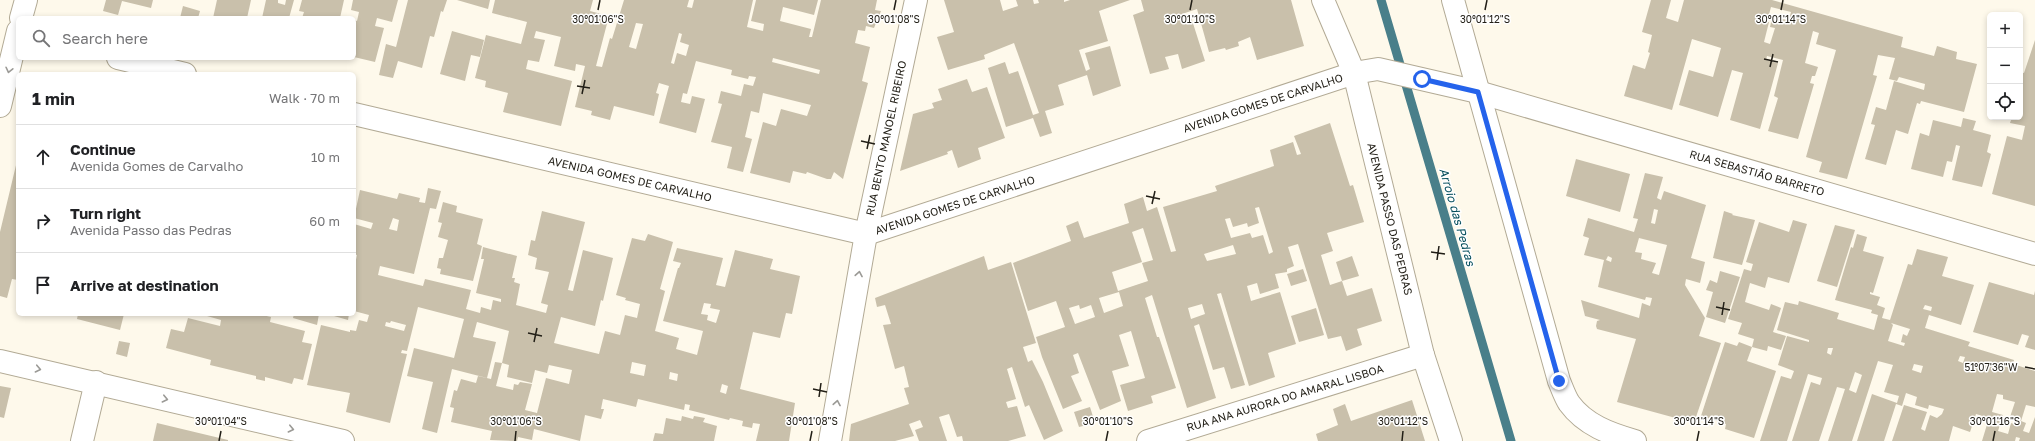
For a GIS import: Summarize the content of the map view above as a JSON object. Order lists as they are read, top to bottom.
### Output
{
  "streets": {
    "street": [
      "AVENIDA GOMES DE CARVALHO",
      "RUA BENTO MANOEL RIBEIRO",
      "RUA SEBASTIÃO BARRETO",
      "AVENIDA PASSO DAS PEDRAS",
      "RUA ANA AURORA DO AMARAL LISBOA"
    ]
  },
  "crossings": [
    ["AVENIDA GOMES DE CARVALHO", "RUA BENTO MANOEL RIBEIRO"],
    ["AVENIDA GOMES DE CARVALHO", "RUA SEBASTIÃO BARRETO"],
    ["AVENIDA GOMES DE CARVALHO", "AVENIDA PASSO DAS PEDRAS"],
    ["AVENIDA PASSO DAS PEDRAS", "RUA ANA AURORA DO AMARAL LISBOA"]
  ],
  "one_way": ["RUA BENTO MANOEL RIBEIRO"],
  "water": ["Arroio das Pedras"],
  "page": {
    "map_buttons": ["+", "−"],
    "search": "Search here",
    "heading": ["1 min", "Walk · 70 m"],
    "list": [
      ["Continue", "Avenida Gomes de Carvalho", "10 m"],
      ["Turn right", "Avenida Passo das Pedras", "60 m"],
      "Arrive at destination"
    ]
  },
  "coordinates": [
    "30°01'06\"S",
    "30°01'08\"S",
    "30°01'10\"S",
    "30°01'12\"S",
    "30°01'14\"S",
    "51°07'36\"W",
    "30°01'04\"S",
    "30°01'16\"S"
  ]
}
